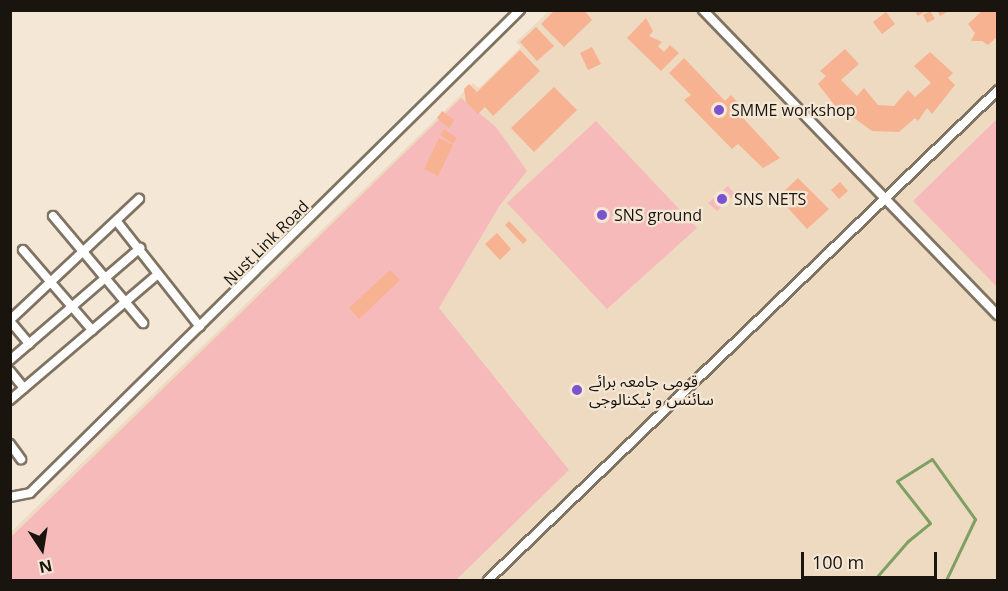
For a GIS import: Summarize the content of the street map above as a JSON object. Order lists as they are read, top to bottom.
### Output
{
  "streets": {
    "street": ["Nust Link Road"]
  },
  "places": [
    "SMME workshop",
    "SNS NETS",
    "SNS ground",
    "قومی جامعہ برائے سائنس و ٹیکنالوجی"
  ],
  "scale_bar": "100 m",
  "north": "bottom"
}
